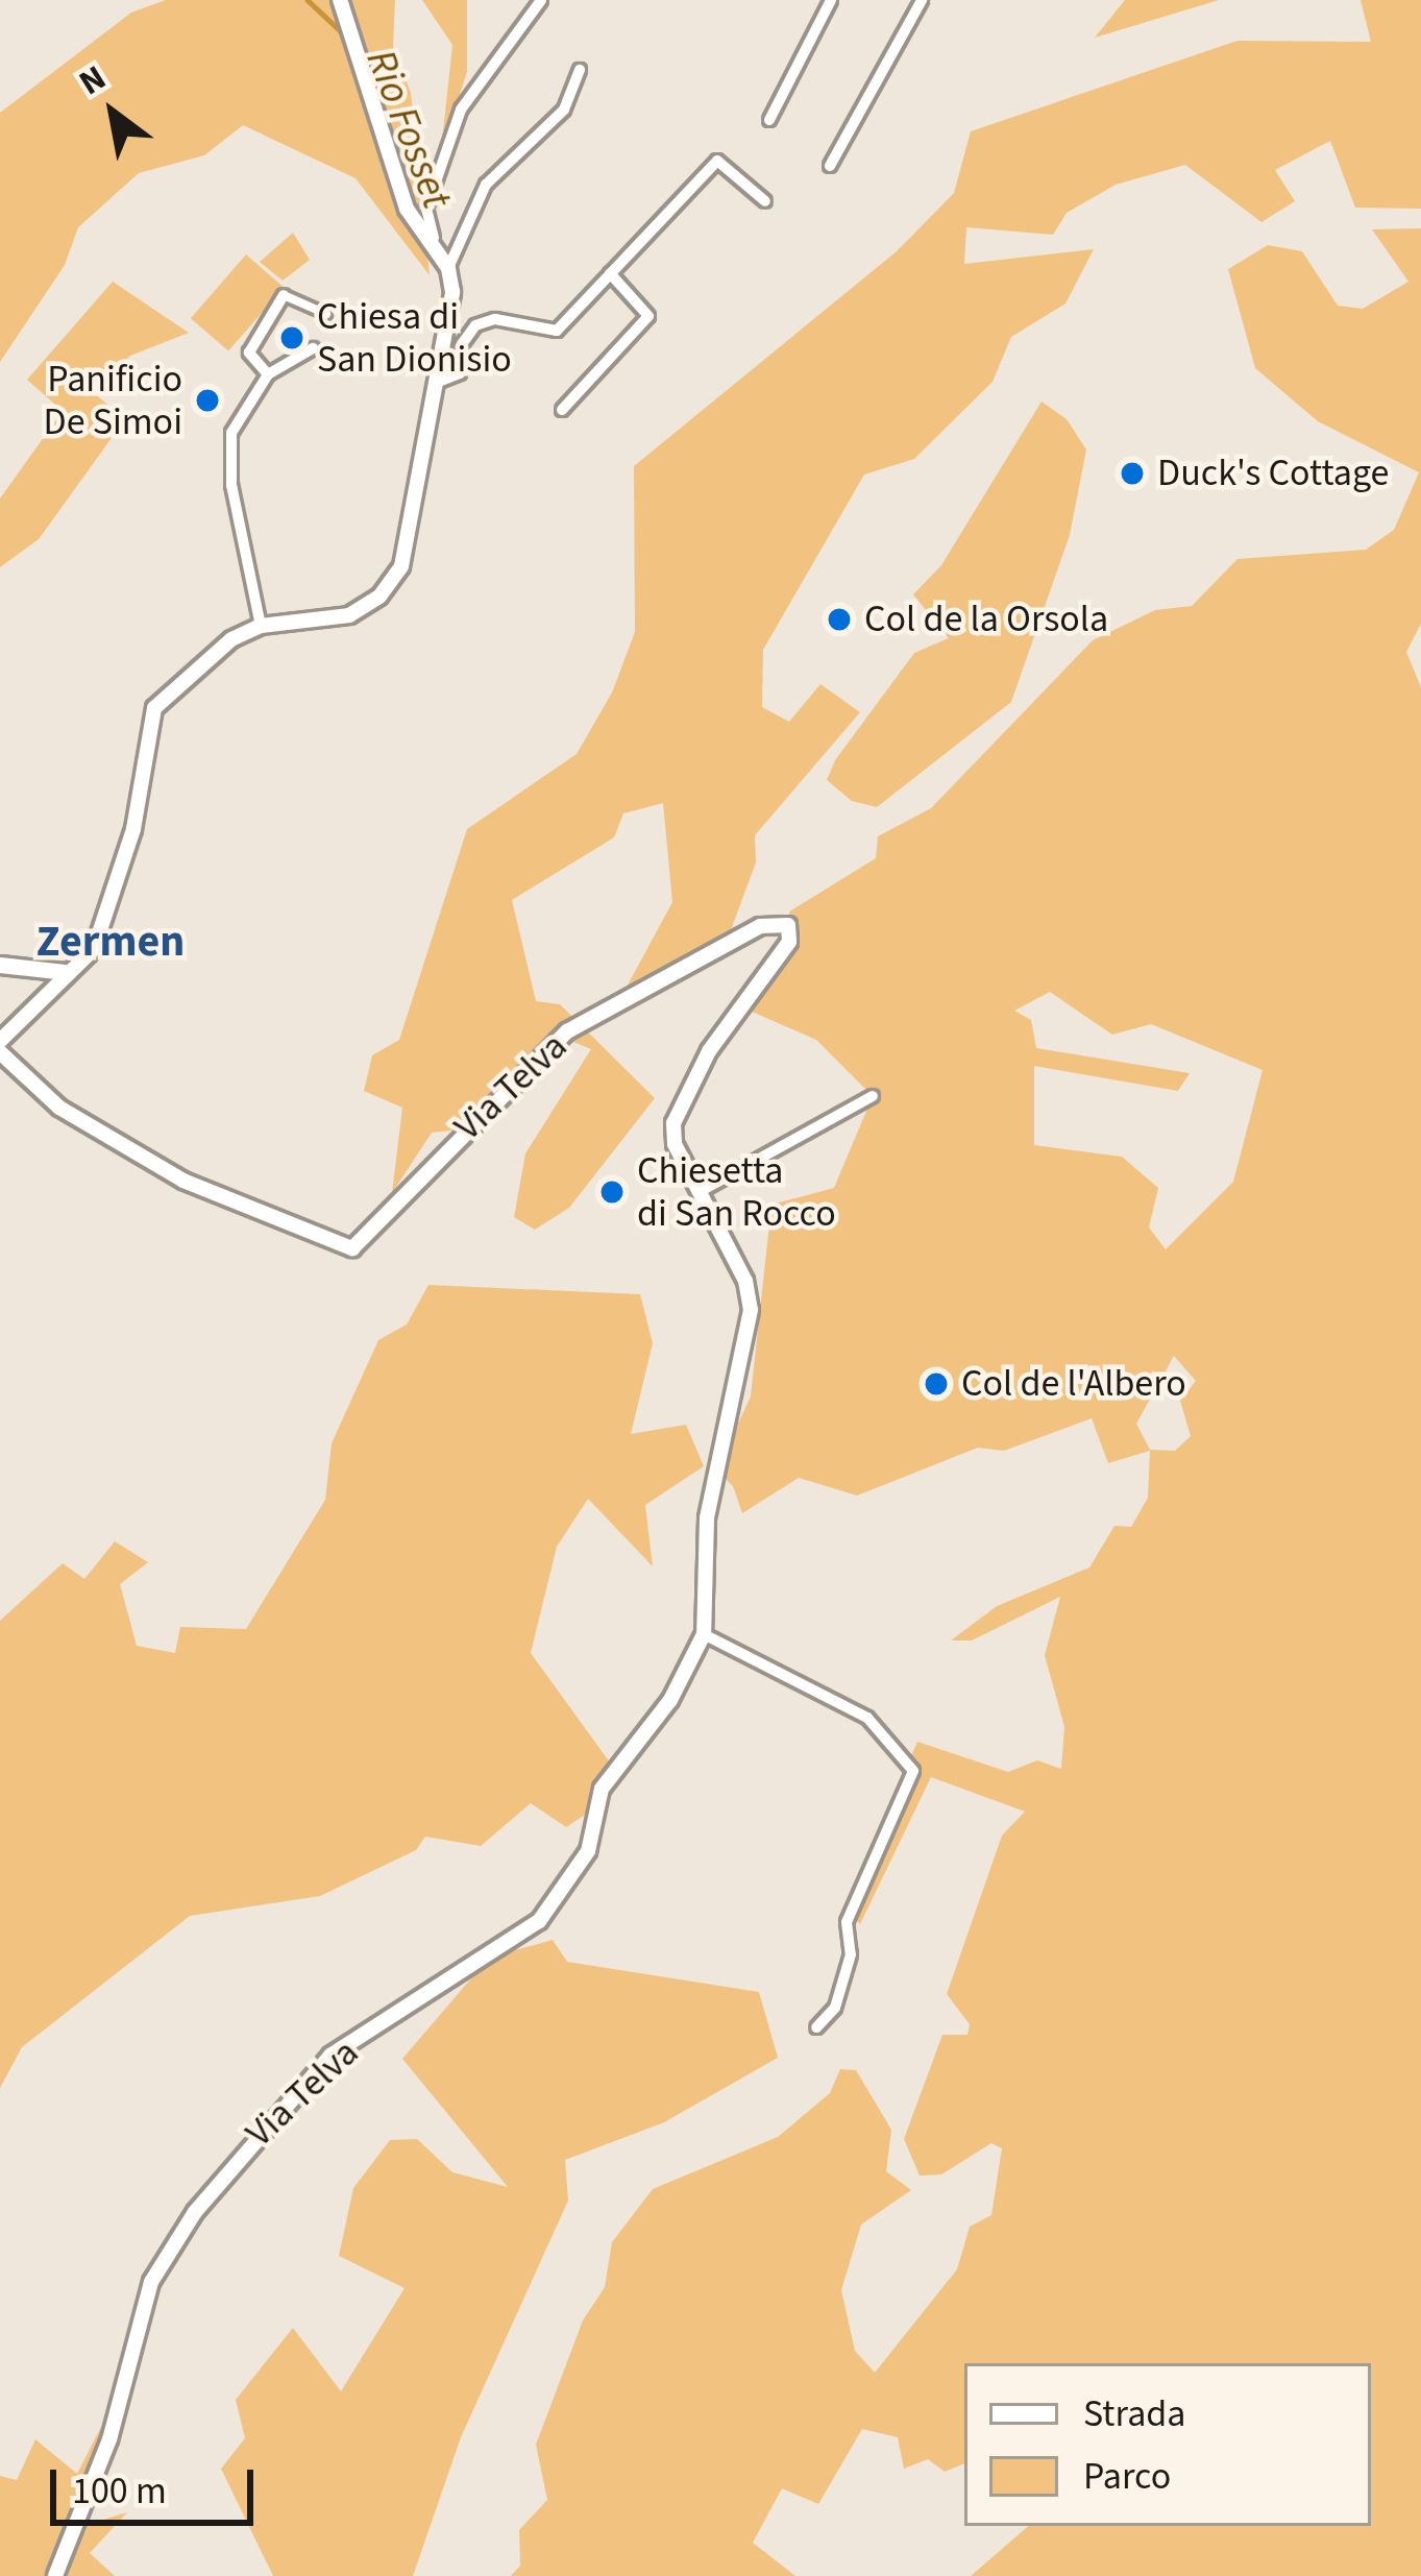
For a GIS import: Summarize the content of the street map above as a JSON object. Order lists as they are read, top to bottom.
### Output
{
  "streets": {
    "street": ["Via Telva"]
  },
  "districts": ["Zermen"],
  "water": ["Rio Fosset"],
  "places": [
    "Chiesa di San Dionisio",
    "Panificio De Simoi",
    "Duck's Cottage",
    "Col de la Orsola",
    "Chiesetta di San Rocco",
    "Col de l'Albero"
  ],
  "legend": ["Strada", "Parco"],
  "scale_bar": "100 m",
  "north": "top left"
}
